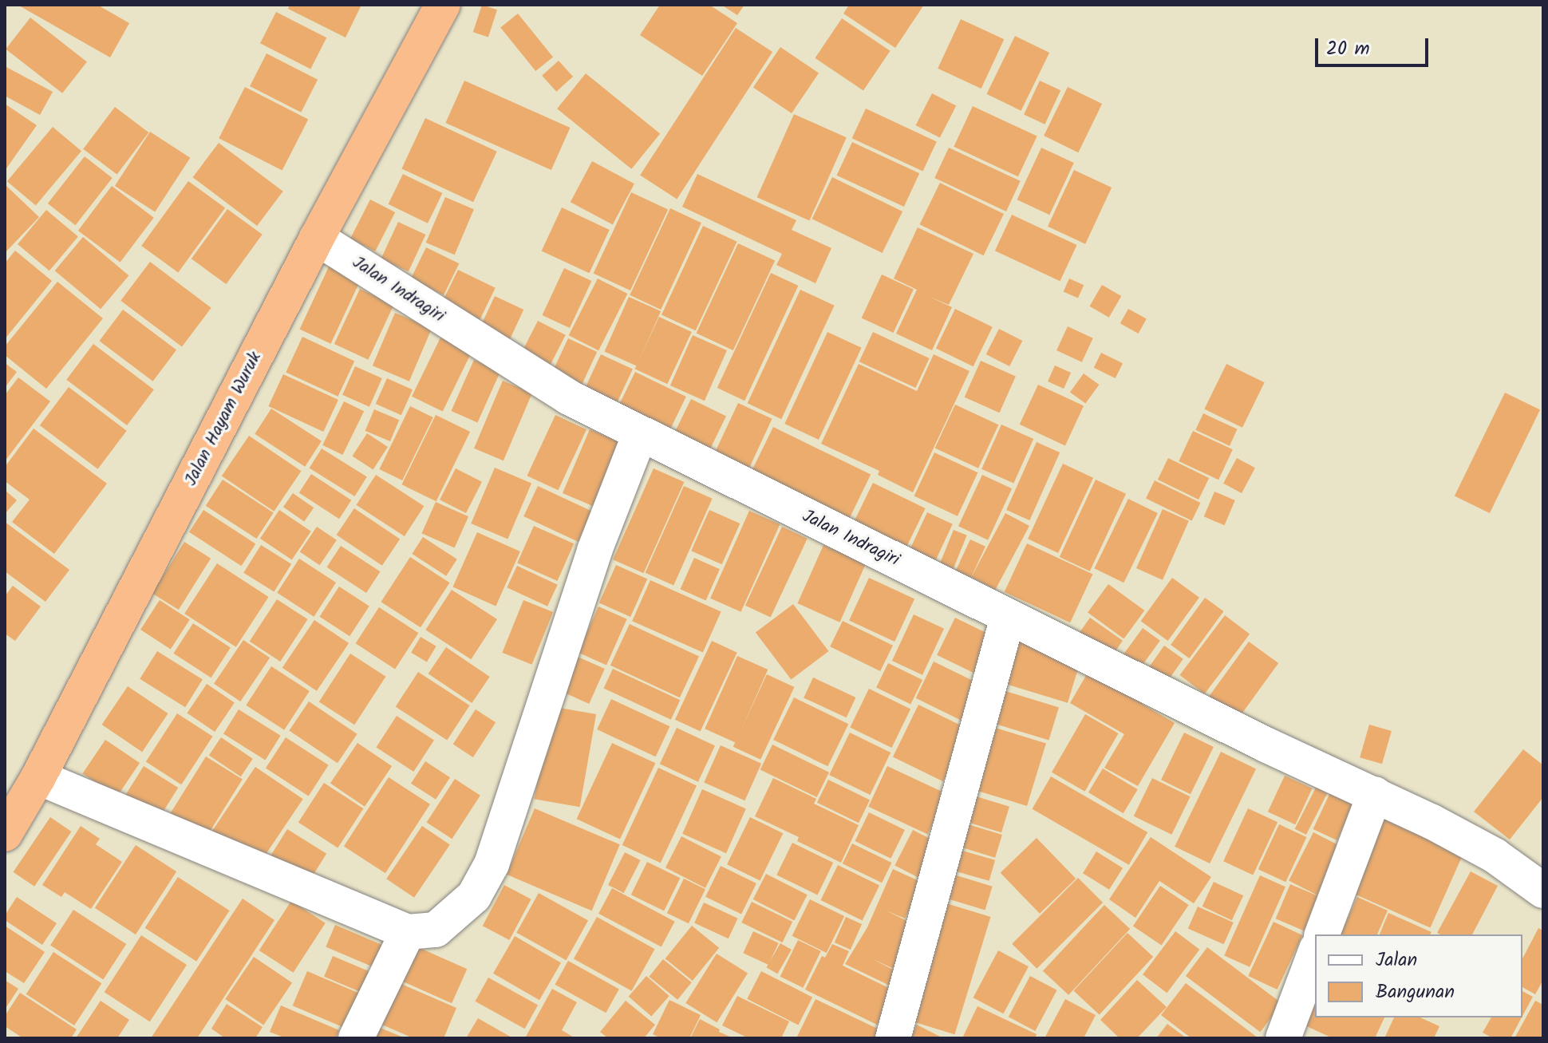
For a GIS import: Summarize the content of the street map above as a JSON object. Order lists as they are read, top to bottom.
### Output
{
  "streets": {
    "highway": ["Jalan Hayam Wuruk"],
    "street": ["Jalan Indragiri"]
  },
  "crossings": [
    ["Jalan Indragiri", "Jalan Hayam Wuruk"]
  ],
  "legend": ["Jalan", "Bangunan"],
  "scale_bar": "20 m"
}
